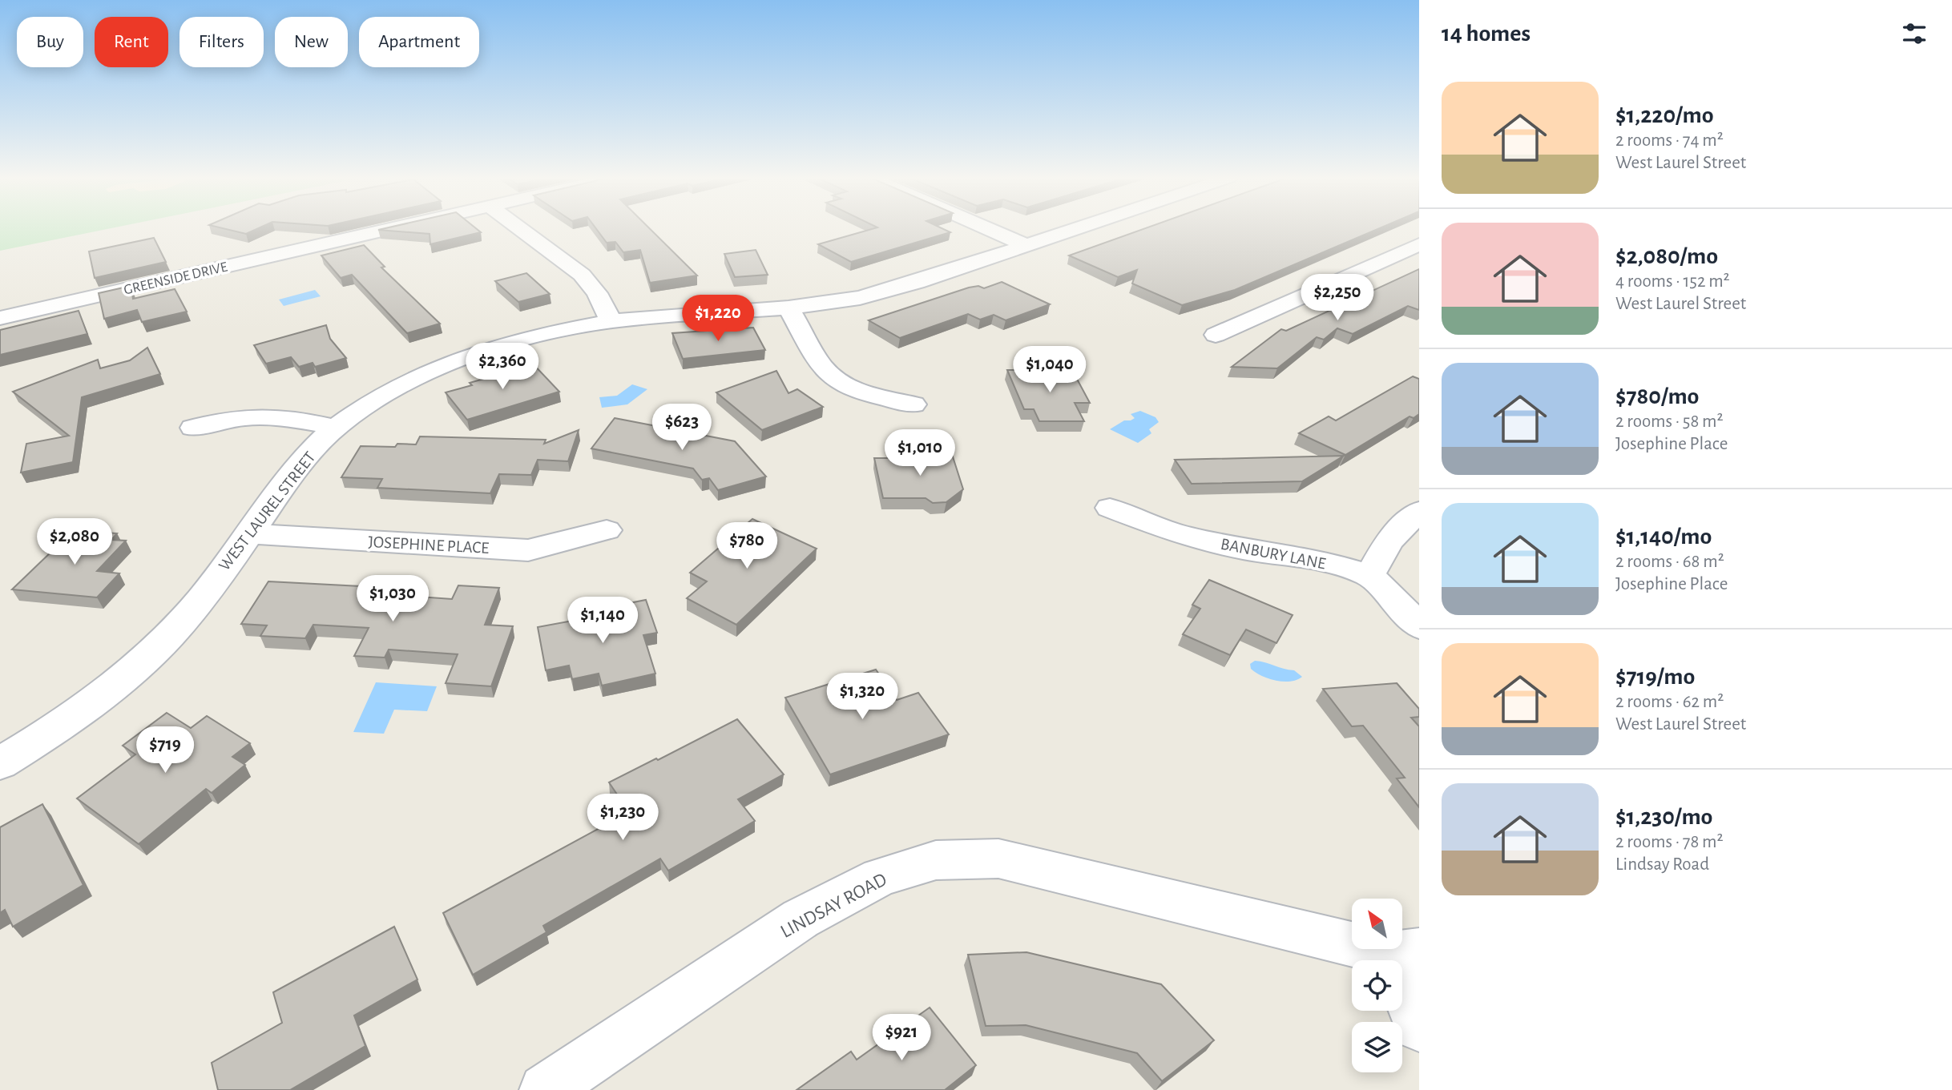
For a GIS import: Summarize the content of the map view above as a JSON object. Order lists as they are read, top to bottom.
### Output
{
  "streets": {
    "street": [
      "GREENSIDE DRIVE",
      "WEST LAUREL STREET",
      "JOSEPHINE PLACE",
      "BANBURY LANE",
      "LINDSAY ROAD"
    ]
  },
  "crossings": [
    ["WEST LAUREL STREET", "JOSEPHINE PLACE"]
  ],
  "north": "top left",
  "page": {
    "heading": "14 homes",
    "chip": [
      "Buy",
      "Rent",
      "Filters",
      "New",
      "Apartment"
    ],
    "list": [
      {
        "name": "$1,220/mo",
        "note": "2 rooms · 74 m² · West Laurel Street"
      },
      {
        "name": "$2,080/mo",
        "note": "4 rooms · 152 m² · West Laurel Street"
      },
      {
        "name": "$780/mo",
        "note": "2 rooms · 58 m² · Josephine Place"
      },
      {
        "name": "$1,140/mo",
        "note": "2 rooms · 68 m² · Josephine Place"
      },
      {
        "name": "$719/mo",
        "note": "2 rooms · 62 m² · West Laurel Street"
      },
      {
        "name": "$1,230/mo",
        "note": "2 rooms · 78 m² · Lindsay Road"
      }
    ],
    "price": [
      "$2,250",
      "$1,220",
      "$2,360",
      "$1,040",
      "$623",
      "$1,010",
      "$2,080",
      "$780",
      "$1,030",
      "$1,140",
      "$1,320",
      "$719",
      "$1,230",
      "$921"
    ]
  }
}
